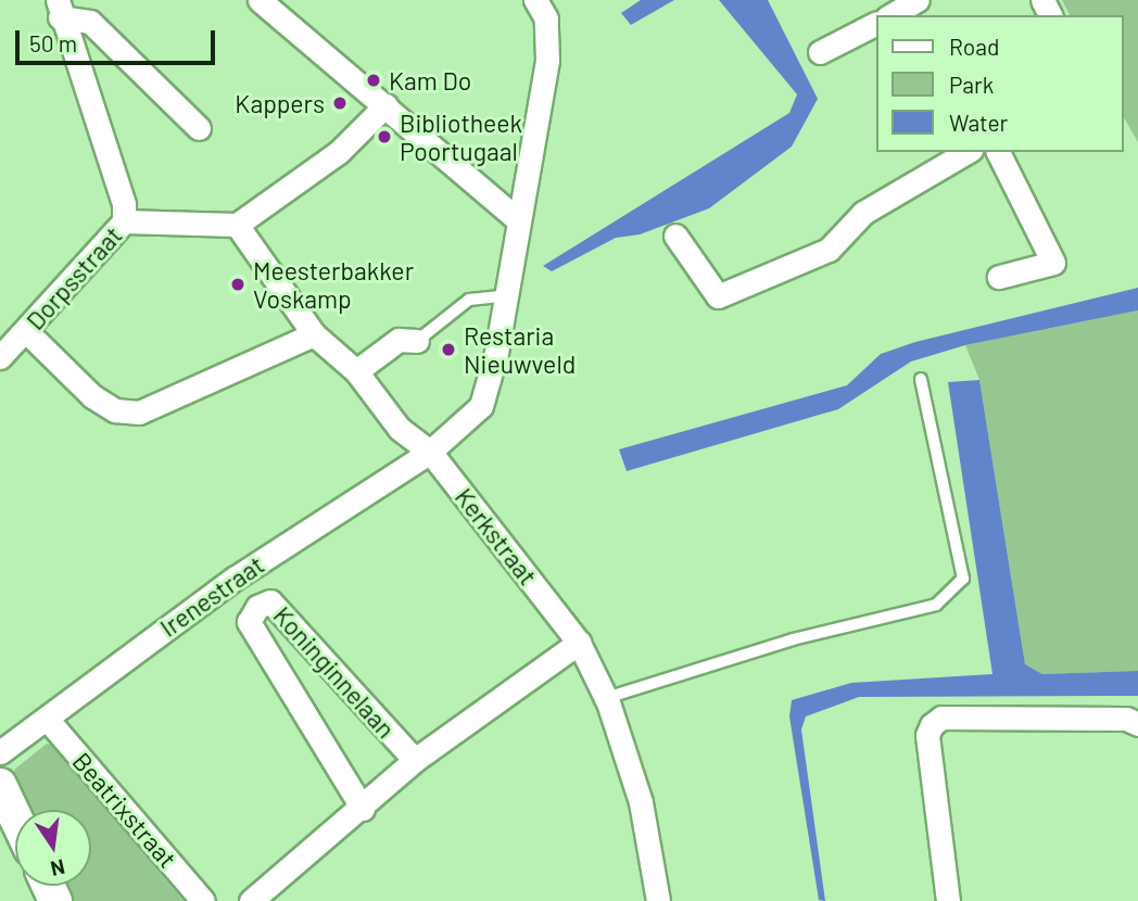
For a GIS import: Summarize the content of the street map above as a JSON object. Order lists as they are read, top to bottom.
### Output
{
  "streets": {
    "street": [
      "Dorpsstraat",
      "Kerkstraat",
      "Irenestraat",
      "Koninginnelaan",
      "Beatrixstraat"
    ]
  },
  "crossings": [
    ["Dorpsstraat", "Kerkstraat"],
    ["Kerkstraat", "Irenestraat"],
    ["Kerkstraat", "Koninginnelaan"],
    ["Irenestraat", "Beatrixstraat"]
  ],
  "places": [
    "Kam Do",
    "Kappers",
    "Bibliotheek Poortugaal",
    "Meesterbakker Voskamp",
    "Restaria Nieuwveld"
  ],
  "legend": ["Road", "Park", "Water"],
  "scale_bar": "50 m",
  "north": "bottom"
}
